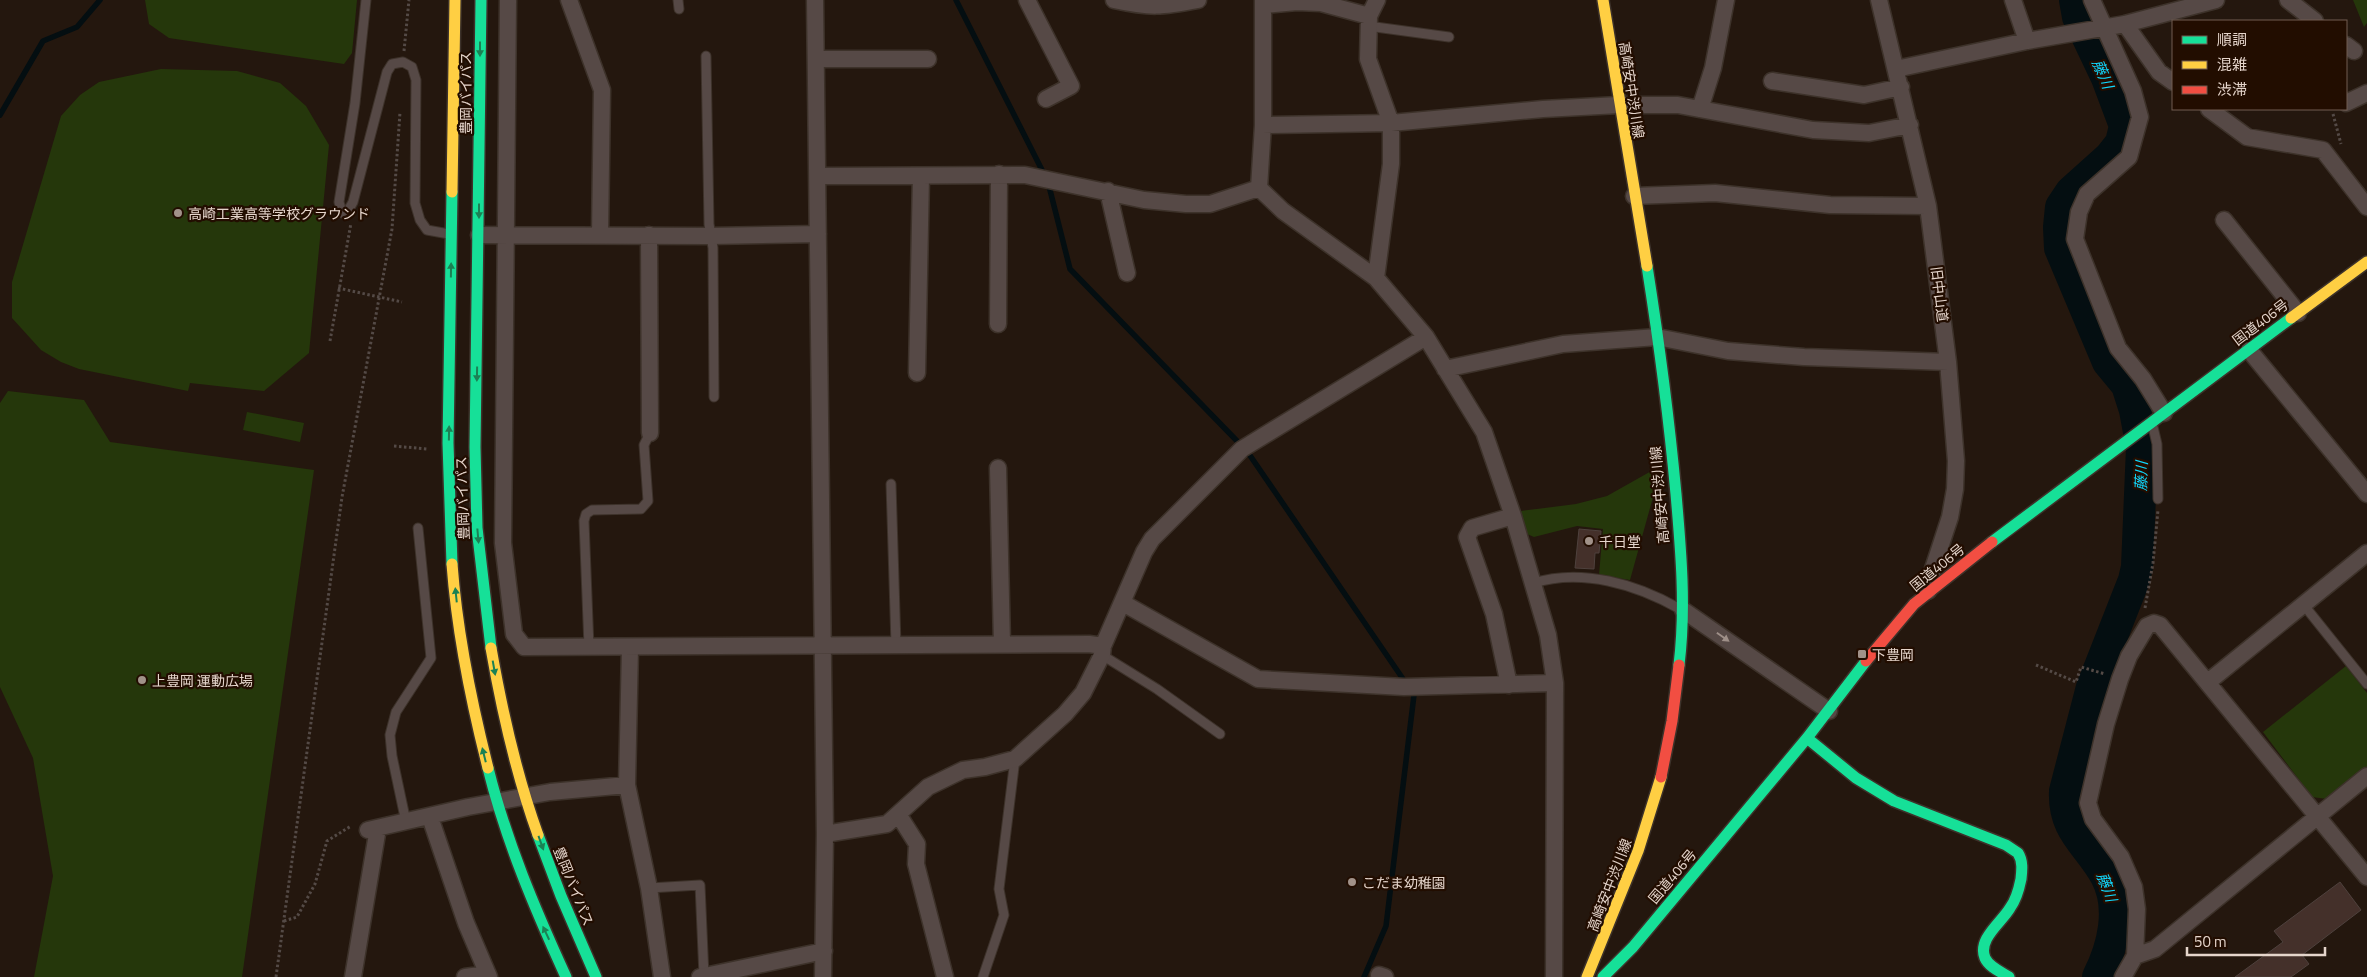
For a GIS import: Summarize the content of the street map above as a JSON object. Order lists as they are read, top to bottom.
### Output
{
  "streets": {
    "main road": ["高崎安中渋川線", "豊岡バイパス", "国道406号"],
    "street": ["旧中山道"]
  },
  "crossings": [
    ["旧中山道", "国道406号"]
  ],
  "water": ["藤川"],
  "places": {
    "other": [
      "高崎工業高等学校グラウンド",
      "千日堂",
      "上豊岡 運動広場",
      "こだま幼稚園"
    ],
    "transit": ["下豊岡"]
  },
  "legend": ["順調", "混雑", "渋滞"],
  "scale_bar": "50 m"
}
